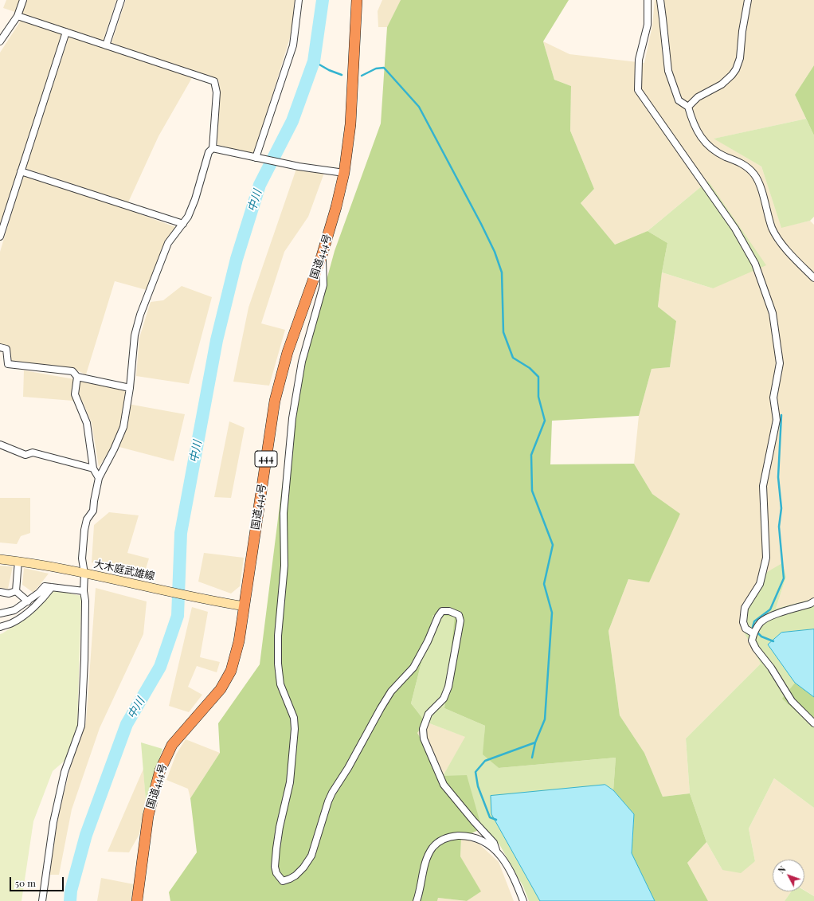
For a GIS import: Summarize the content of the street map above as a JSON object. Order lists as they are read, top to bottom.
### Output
{
  "streets": {
    "highway": ["国道444号", "444"],
    "main road": ["大木庭武雄線"]
  },
  "crossings": [
    ["国道444号", "大木庭武雄線"]
  ],
  "water": ["中川"],
  "scale_bar": "50 m",
  "north": "top left"
}
